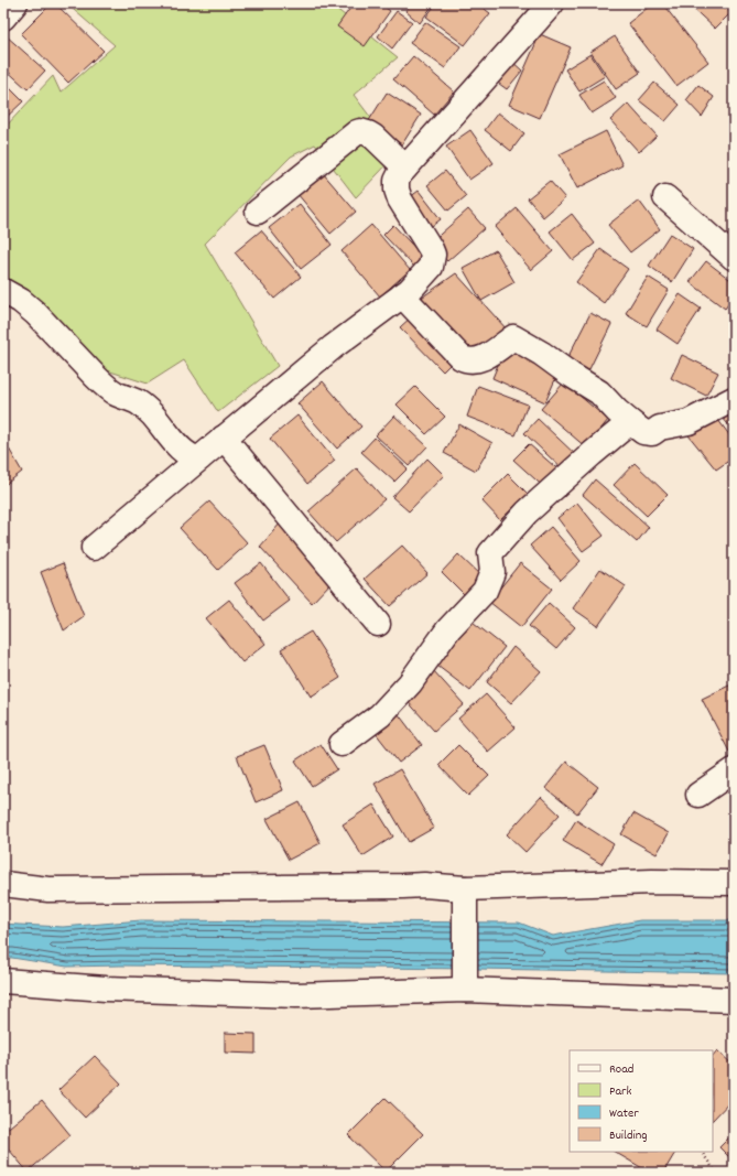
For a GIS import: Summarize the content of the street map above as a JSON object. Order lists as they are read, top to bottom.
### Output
{
  "legend": [
    "Road",
    "Park",
    "Water",
    "Building"
  ]
}
